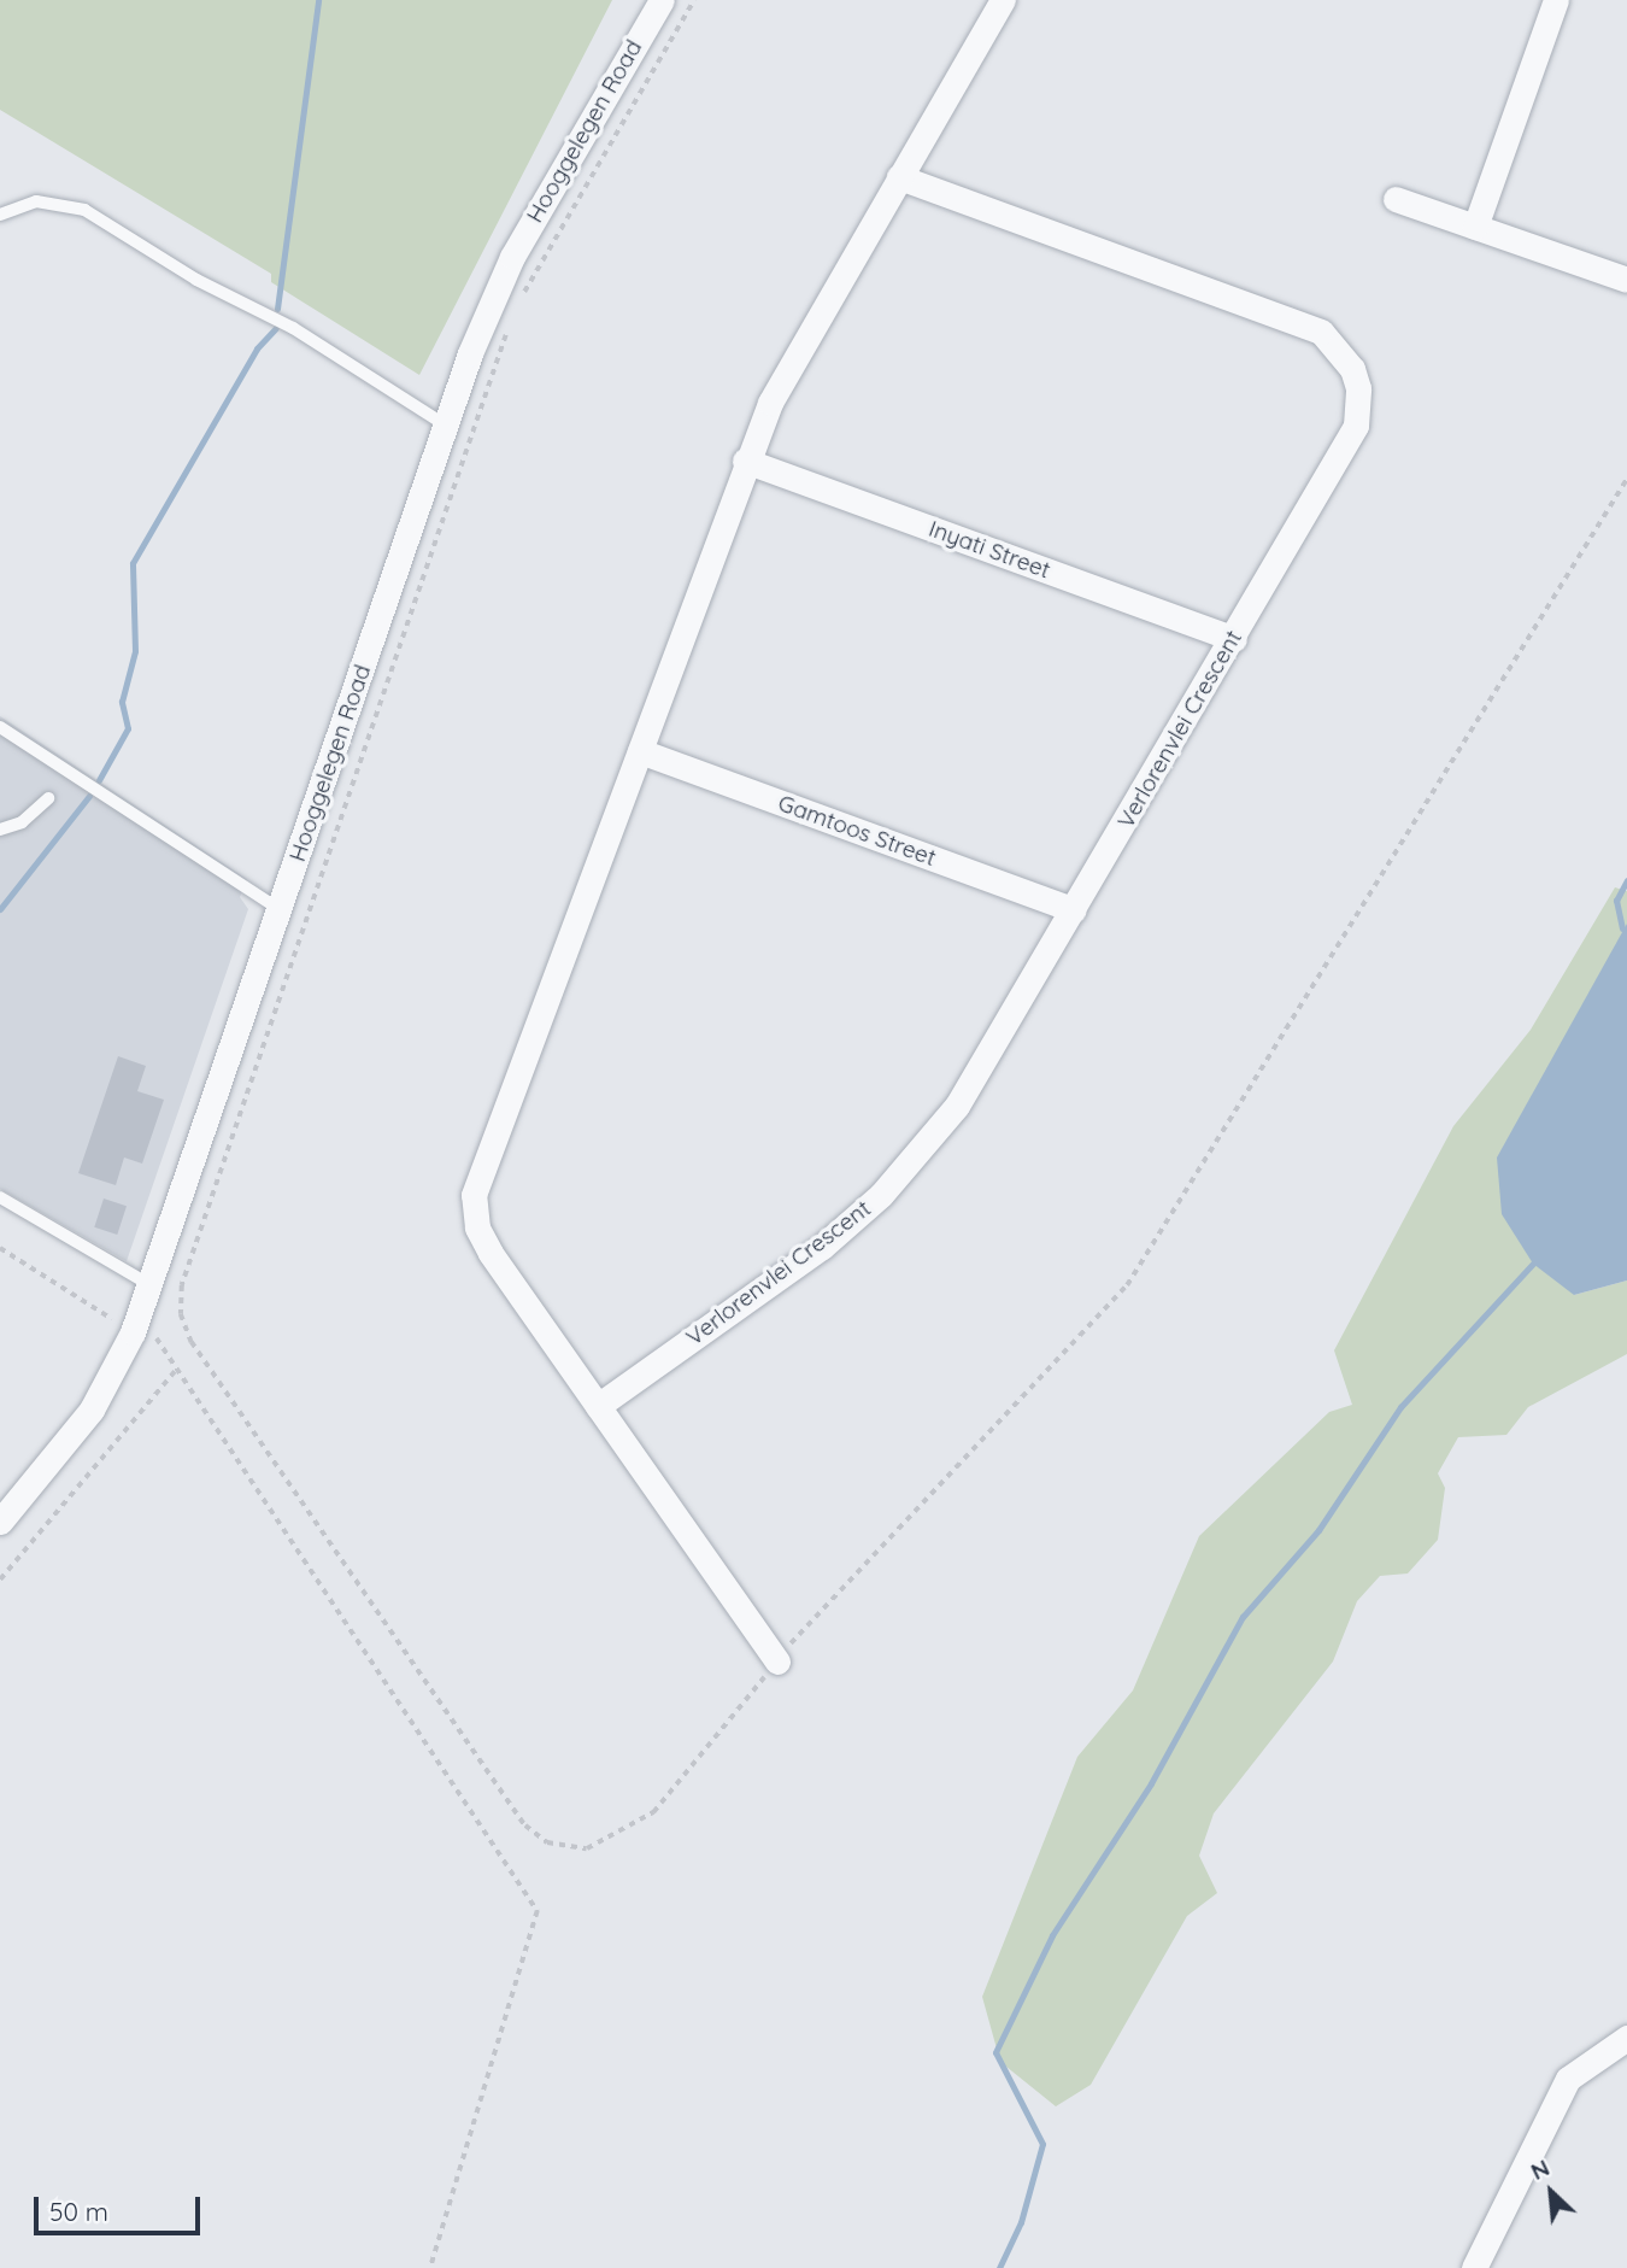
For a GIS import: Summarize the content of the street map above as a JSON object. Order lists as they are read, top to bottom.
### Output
{
  "streets": {
    "street": [
      "Hooggelegen Road",
      "Inyati Street",
      "Verlorenvlei Crescent",
      "Gamtoos Street"
    ]
  },
  "crossings": [
    ["Inyati Street", "Verlorenvlei Crescent"],
    ["Verlorenvlei Crescent", "Gamtoos Street"]
  ],
  "scale_bar": "50 m",
  "north": "top left"
}
